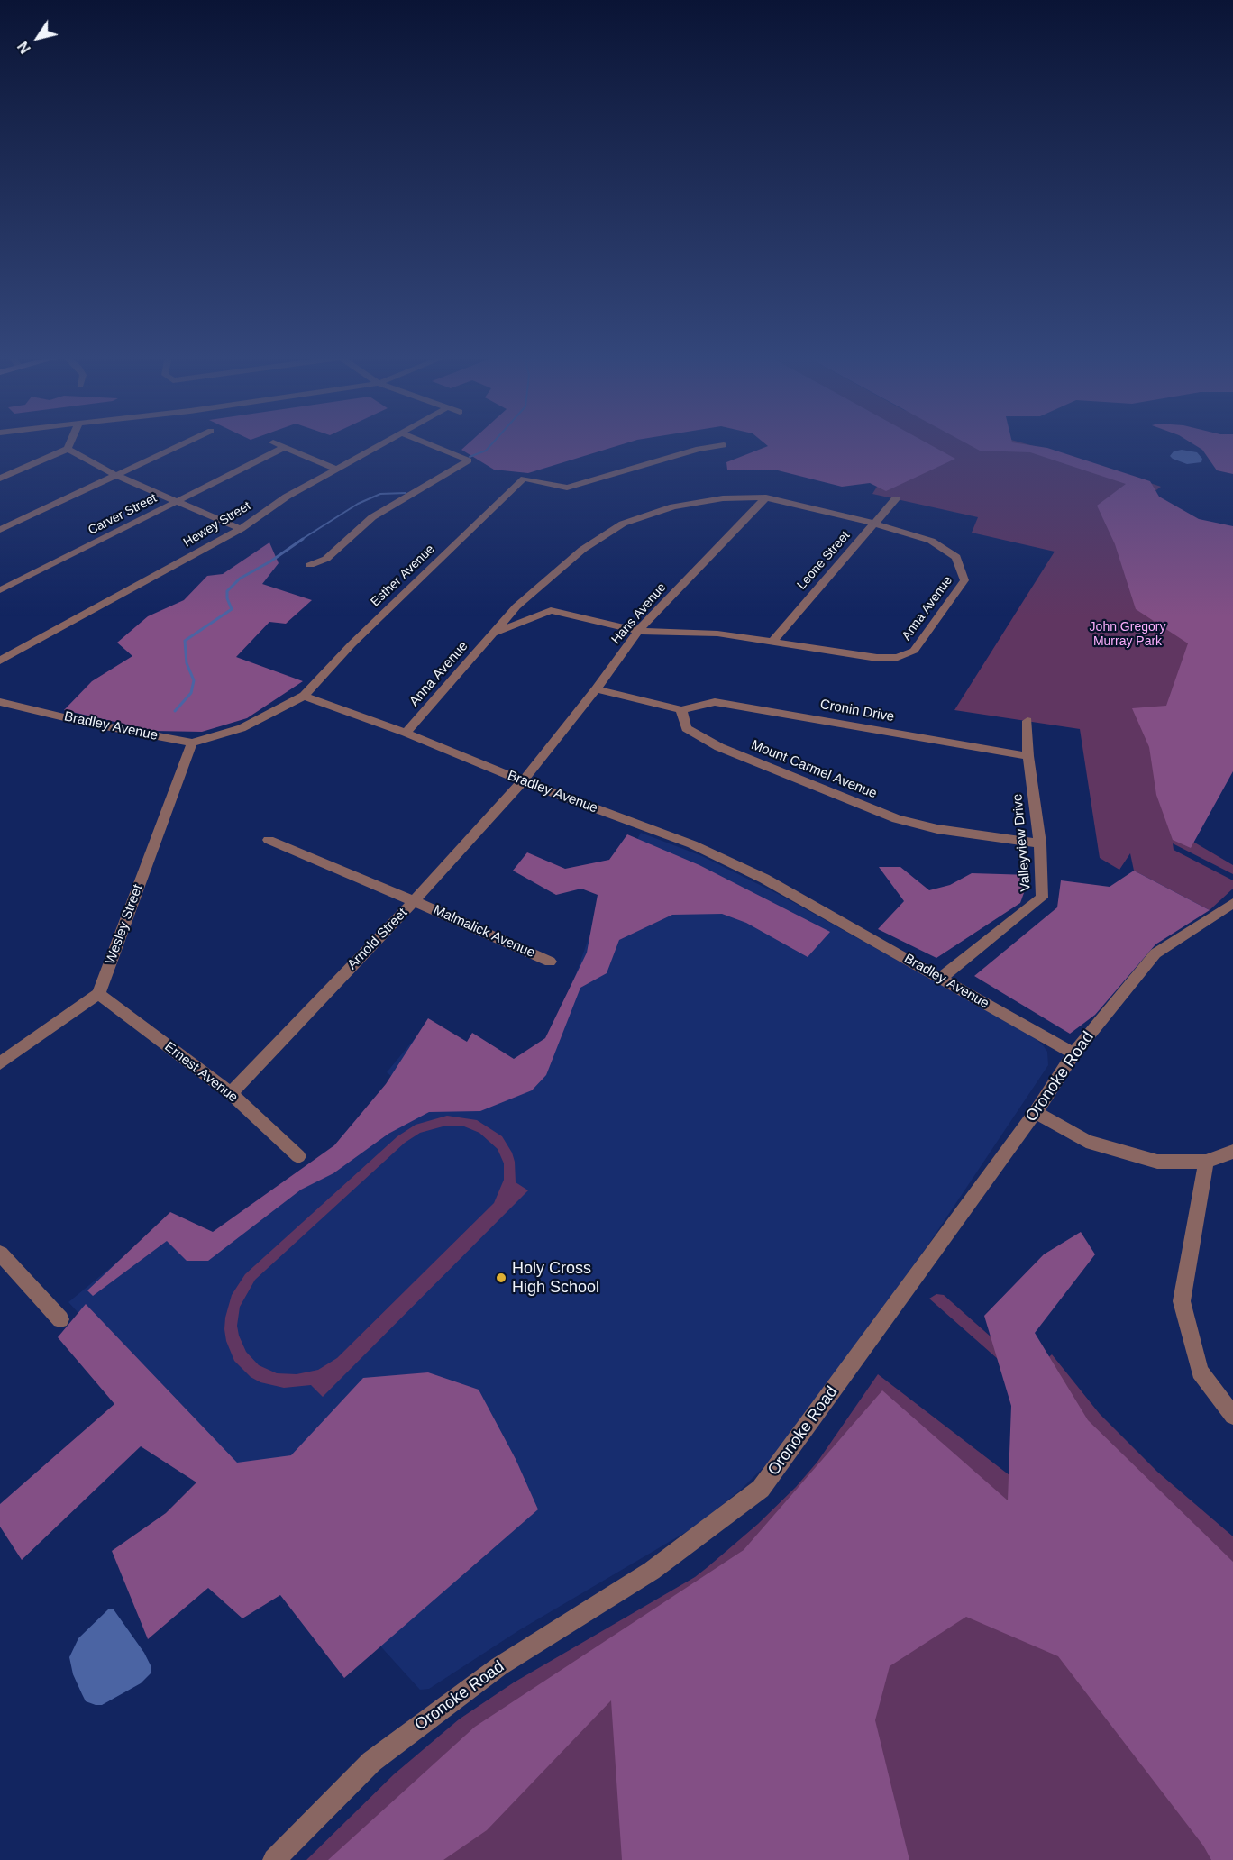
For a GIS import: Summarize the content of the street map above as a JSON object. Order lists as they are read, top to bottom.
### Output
{
  "streets": {
    "street": [
      "Carver Street",
      "Hewey Street",
      "Leone Street",
      "Esther Avenue",
      "Anna Avenue",
      "Hans Avenue",
      "Cronin Drive",
      "Bradley Avenue",
      "Mount Carmel Avenue",
      "Valleyview Drive",
      "Wesley Street",
      "Malmalick Avenue",
      "Arnold Street",
      "Ernest Avenue",
      "Oronoke Road"
    ]
  },
  "crossings": [
    ["Leone Street", "Anna Avenue"],
    ["Esther Avenue", "Bradley Avenue"],
    ["Anna Avenue", "Hans Avenue"],
    ["Anna Avenue", "Bradley Avenue"],
    ["Hans Avenue", "Bradley Avenue"],
    ["Hans Avenue", "Arnold Street"],
    ["Cronin Drive", "Mount Carmel Avenue"],
    ["Cronin Drive", "Valleyview Drive"],
    ["Bradley Avenue", "Valleyview Drive"],
    ["Bradley Avenue", "Wesley Street"],
    ["Bradley Avenue", "Arnold Street"],
    ["Bradley Avenue", "Oronoke Road"],
    ["Mount Carmel Avenue", "Valleyview Drive"],
    ["Wesley Street", "Ernest Avenue"],
    ["Malmalick Avenue", "Arnold Street"],
    ["Arnold Street", "Ernest Avenue"]
  ],
  "parks": ["John Gregory Murray Park"],
  "places": ["Holy Cross High School"],
  "north": "bottom left"
}
